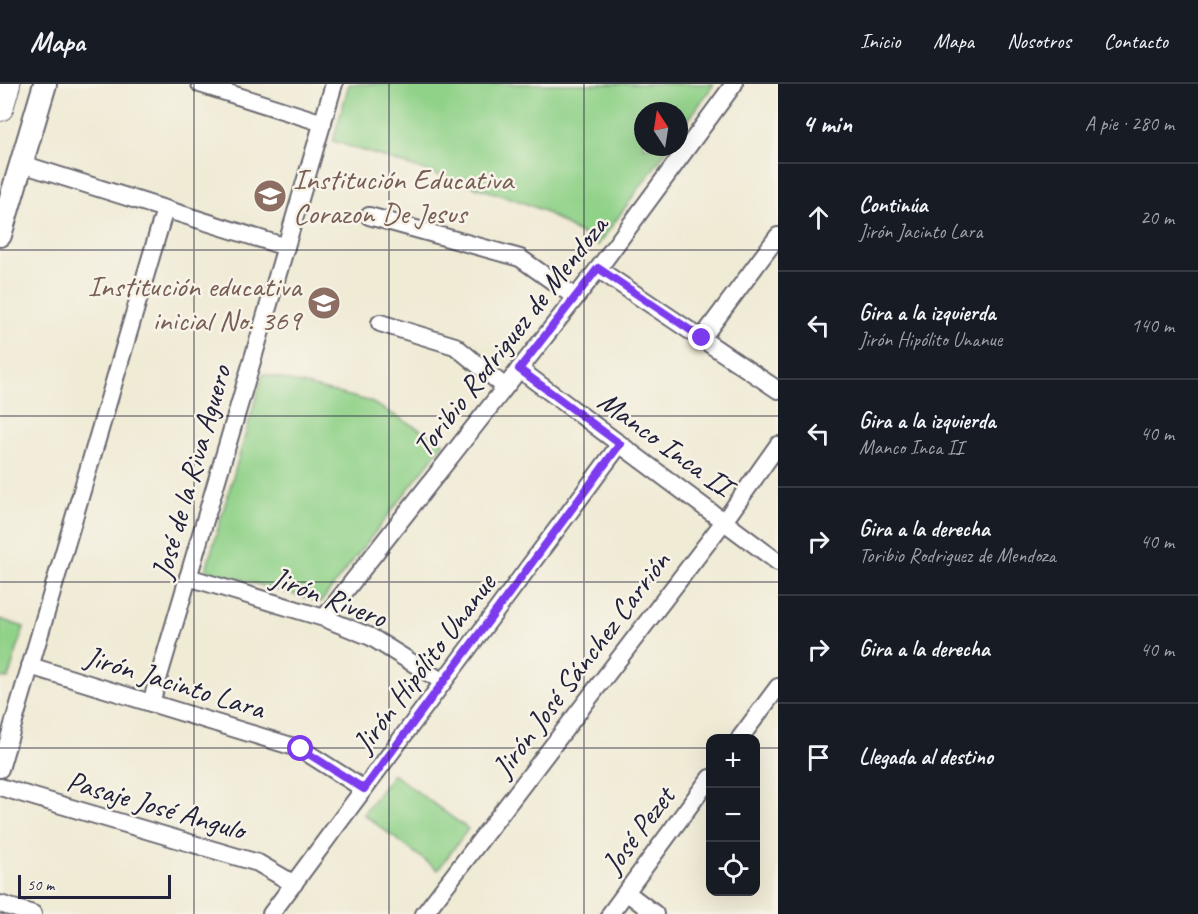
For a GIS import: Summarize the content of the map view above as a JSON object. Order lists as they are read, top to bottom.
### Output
{
  "streets": {
    "street": [
      "Toribio Rodriguez de Mendoza",
      "Manco Inca II",
      "José de la Riva Aguero",
      "Jirón Rivero",
      "Jirón Hipólito Unanue",
      "Jirón José Sánchez Carrión",
      "Jirón Jacinto Lara",
      "Pasaje José Angulo",
      "José Pezet"
    ]
  },
  "crossings": [
    ["Toribio Rodriguez de Mendoza", "Manco Inca II"],
    ["Toribio Rodriguez de Mendoza", "Jirón Rivero"],
    ["Manco Inca II", "Jirón Hipólito Unanue"],
    ["Manco Inca II", "Jirón José Sánchez Carrión"],
    ["José de la Riva Aguero", "Jirón Rivero"],
    ["José de la Riva Aguero", "Jirón Jacinto Lara"],
    ["Jirón Rivero", "Jirón Hipólito Unanue"],
    ["Jirón Hipólito Unanue", "Jirón Jacinto Lara"],
    ["Jirón Hipólito Unanue", "Pasaje José Angulo"]
  ],
  "places": {
    "school or university": ["Institución Educativa Corazon De Jesus", "Institución educativa inicial No. 369"]
  },
  "scale_bar": "50 m",
  "north": "top",
  "page": {
    "header": "Mapa",
    "nav": [
      "Inicio",
      "Mapa",
      "Nosotros",
      "Contacto"
    ],
    "heading": ["4 min", "A pie · 280 m"],
    "list": [
      ["Continúa", "Jirón Jacinto Lara", "20 m"],
      ["Gira a la izquierda", "Jirón Hipólito Unanue", "140 m"],
      ["Gira a la izquierda", "Manco Inca II", "40 m"],
      ["Gira a la derecha", "Toribio Rodriguez de Mendoza", "40 m"],
      ["Gira a la derecha", "40 m"],
      "Llegada al destino"
    ],
    "map_buttons": ["+", "−"],
    "scale": "50 m"
  }
}
